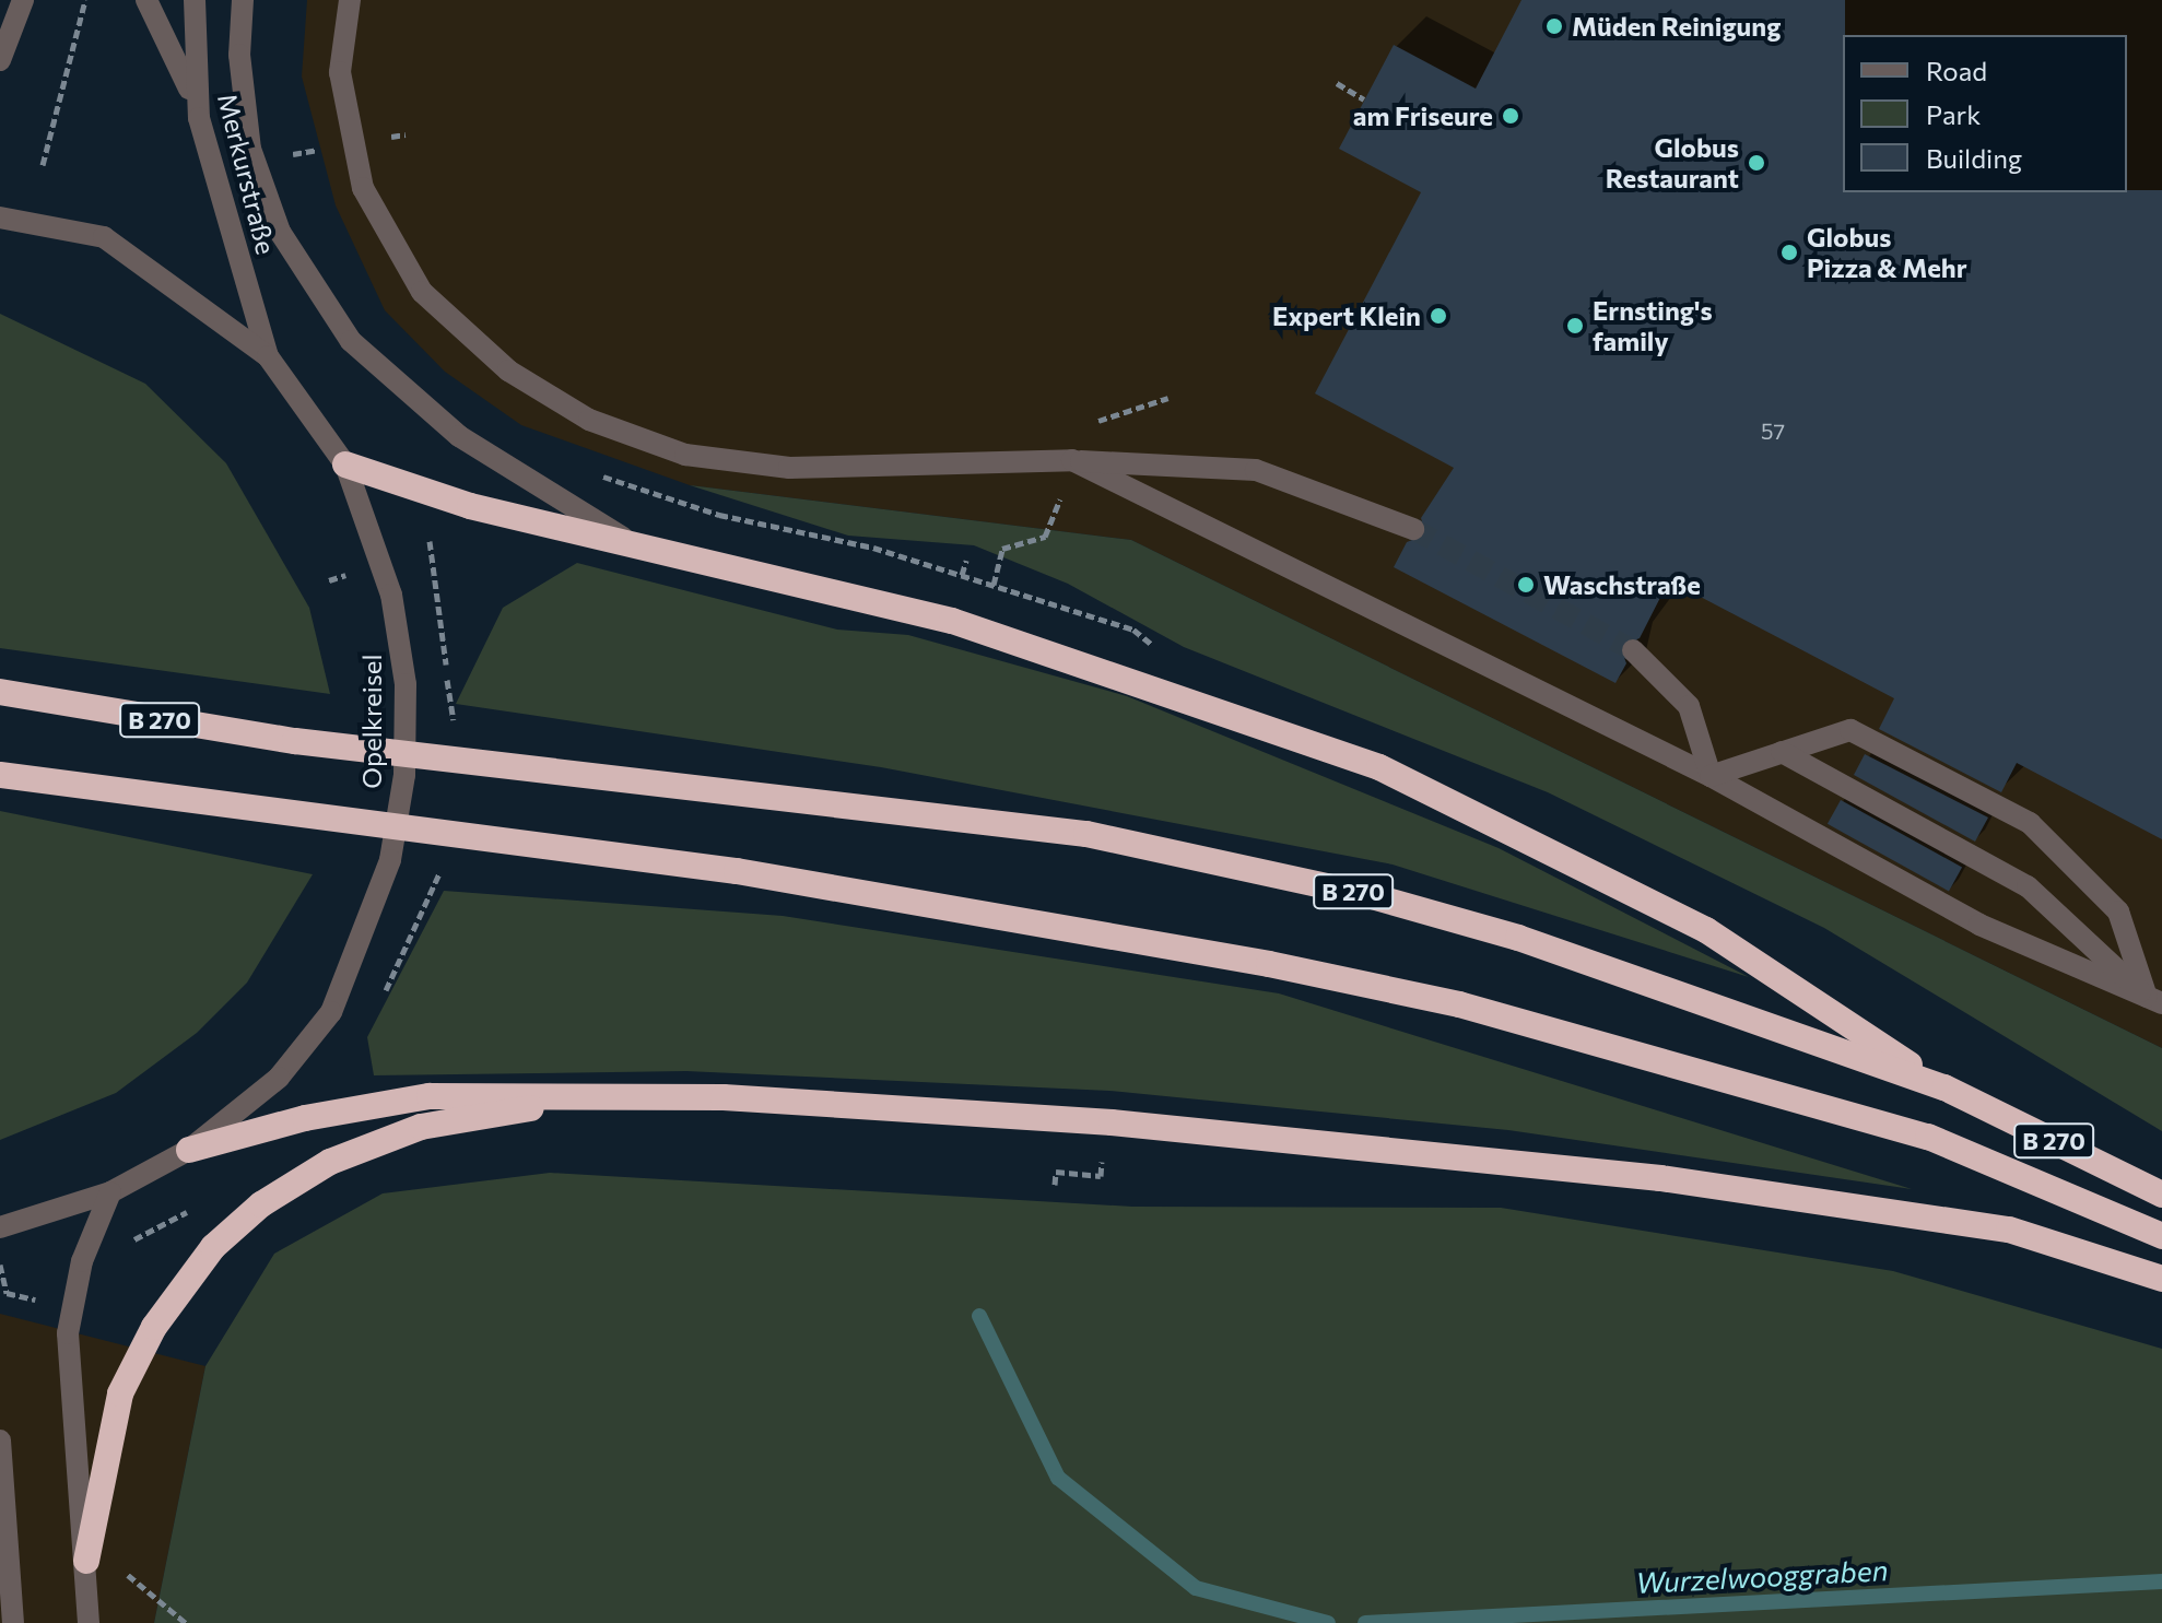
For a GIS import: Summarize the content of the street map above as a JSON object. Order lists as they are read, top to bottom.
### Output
{
  "streets": {
    "highway": ["B 270"],
    "street": ["Merkurstraße", "Opelkreisel"]
  },
  "crossings": [
    ["Merkurstraße", "Opelkreisel"]
  ],
  "water": ["Wurzelwooggraben"],
  "places": [
    "Müden Reinigung",
    "am Friseure",
    "Globus Restaurant",
    "Globus Pizza & Mehr",
    "Expert Klein",
    "Ernsting's family",
    "Waschstraße"
  ],
  "house_numbers": ["57"],
  "legend": ["Road", "Park", "Building"]
}
